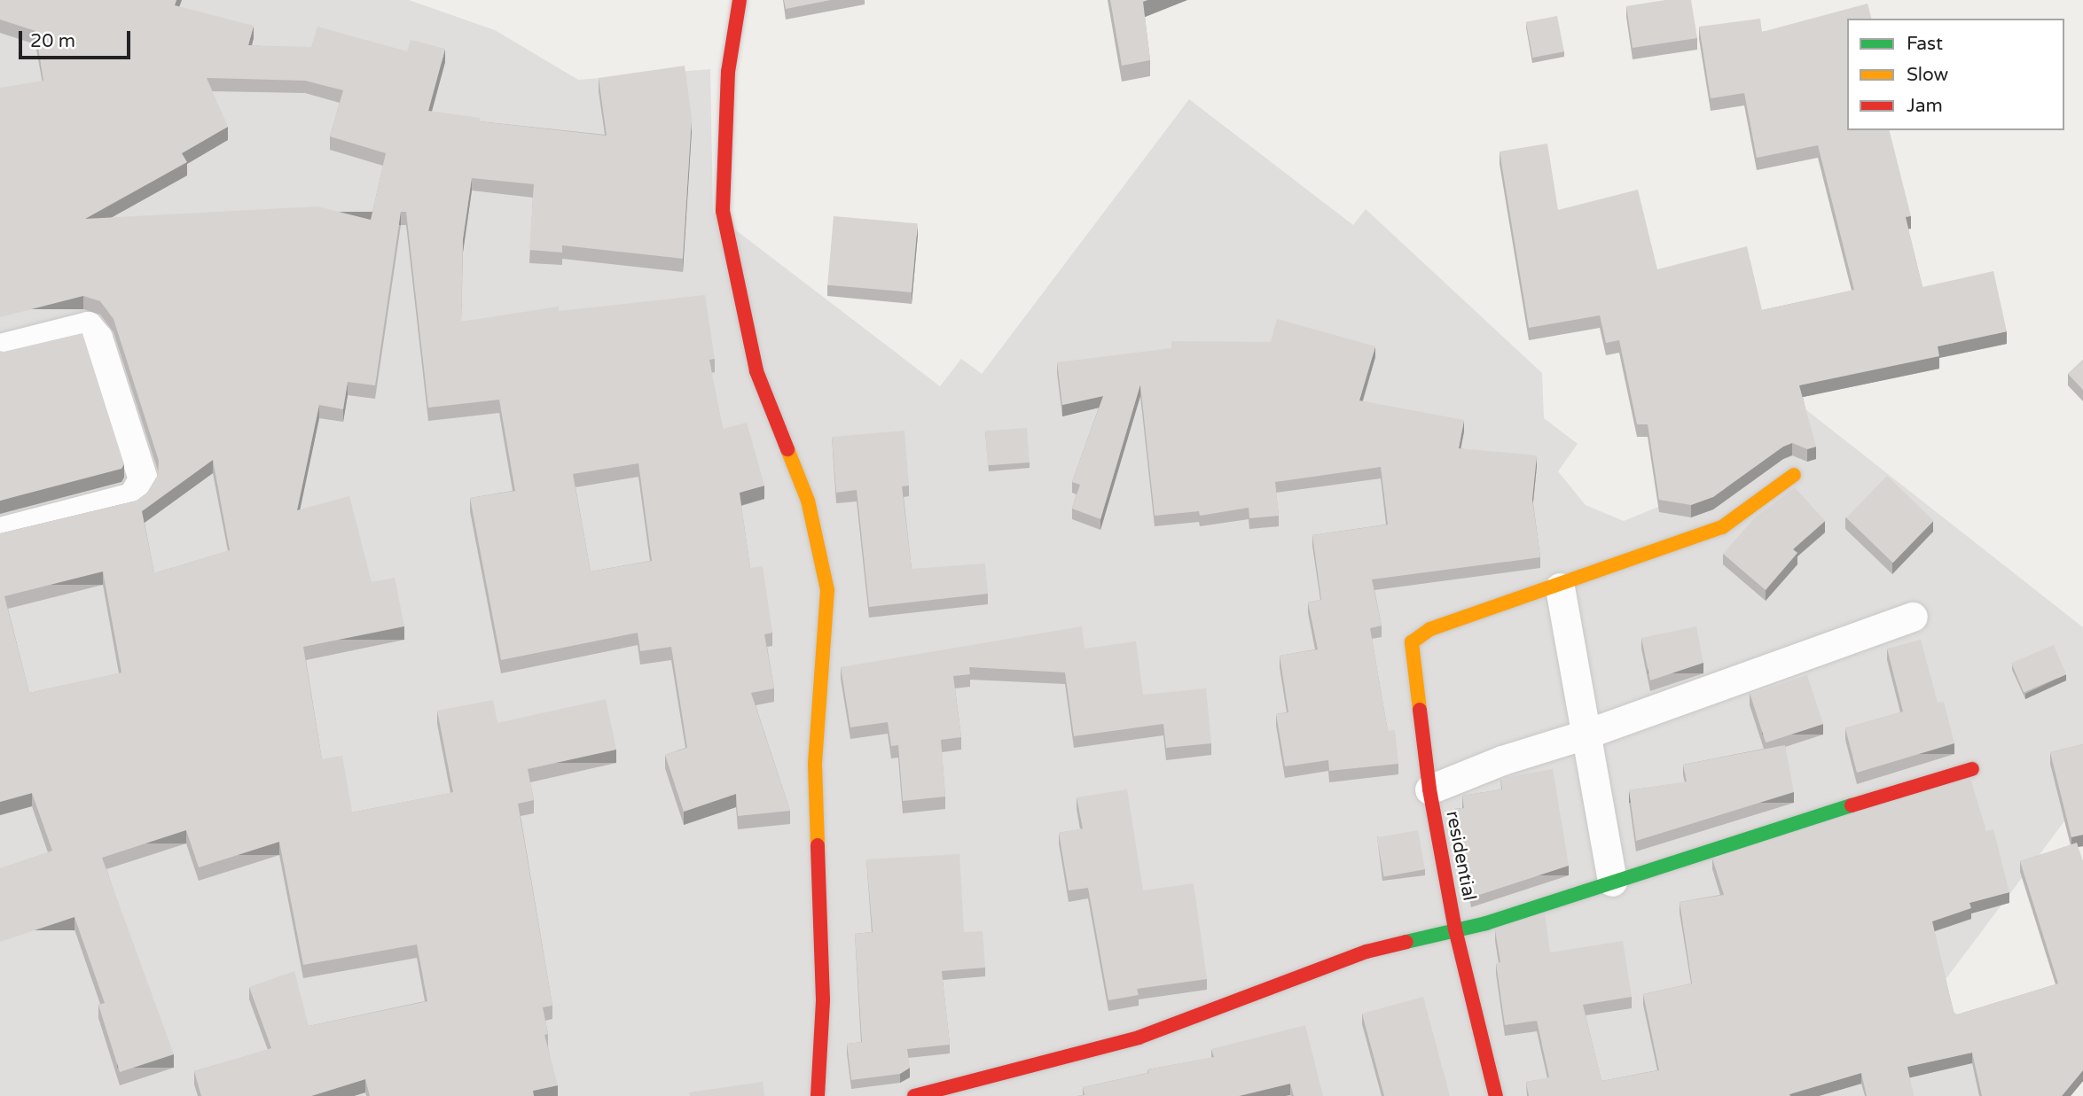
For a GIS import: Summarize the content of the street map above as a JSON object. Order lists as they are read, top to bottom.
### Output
{
  "streets": {
    "street": ["residential"]
  },
  "legend": ["Fast", "Slow", "Jam"],
  "scale_bar": "20 m"
}
